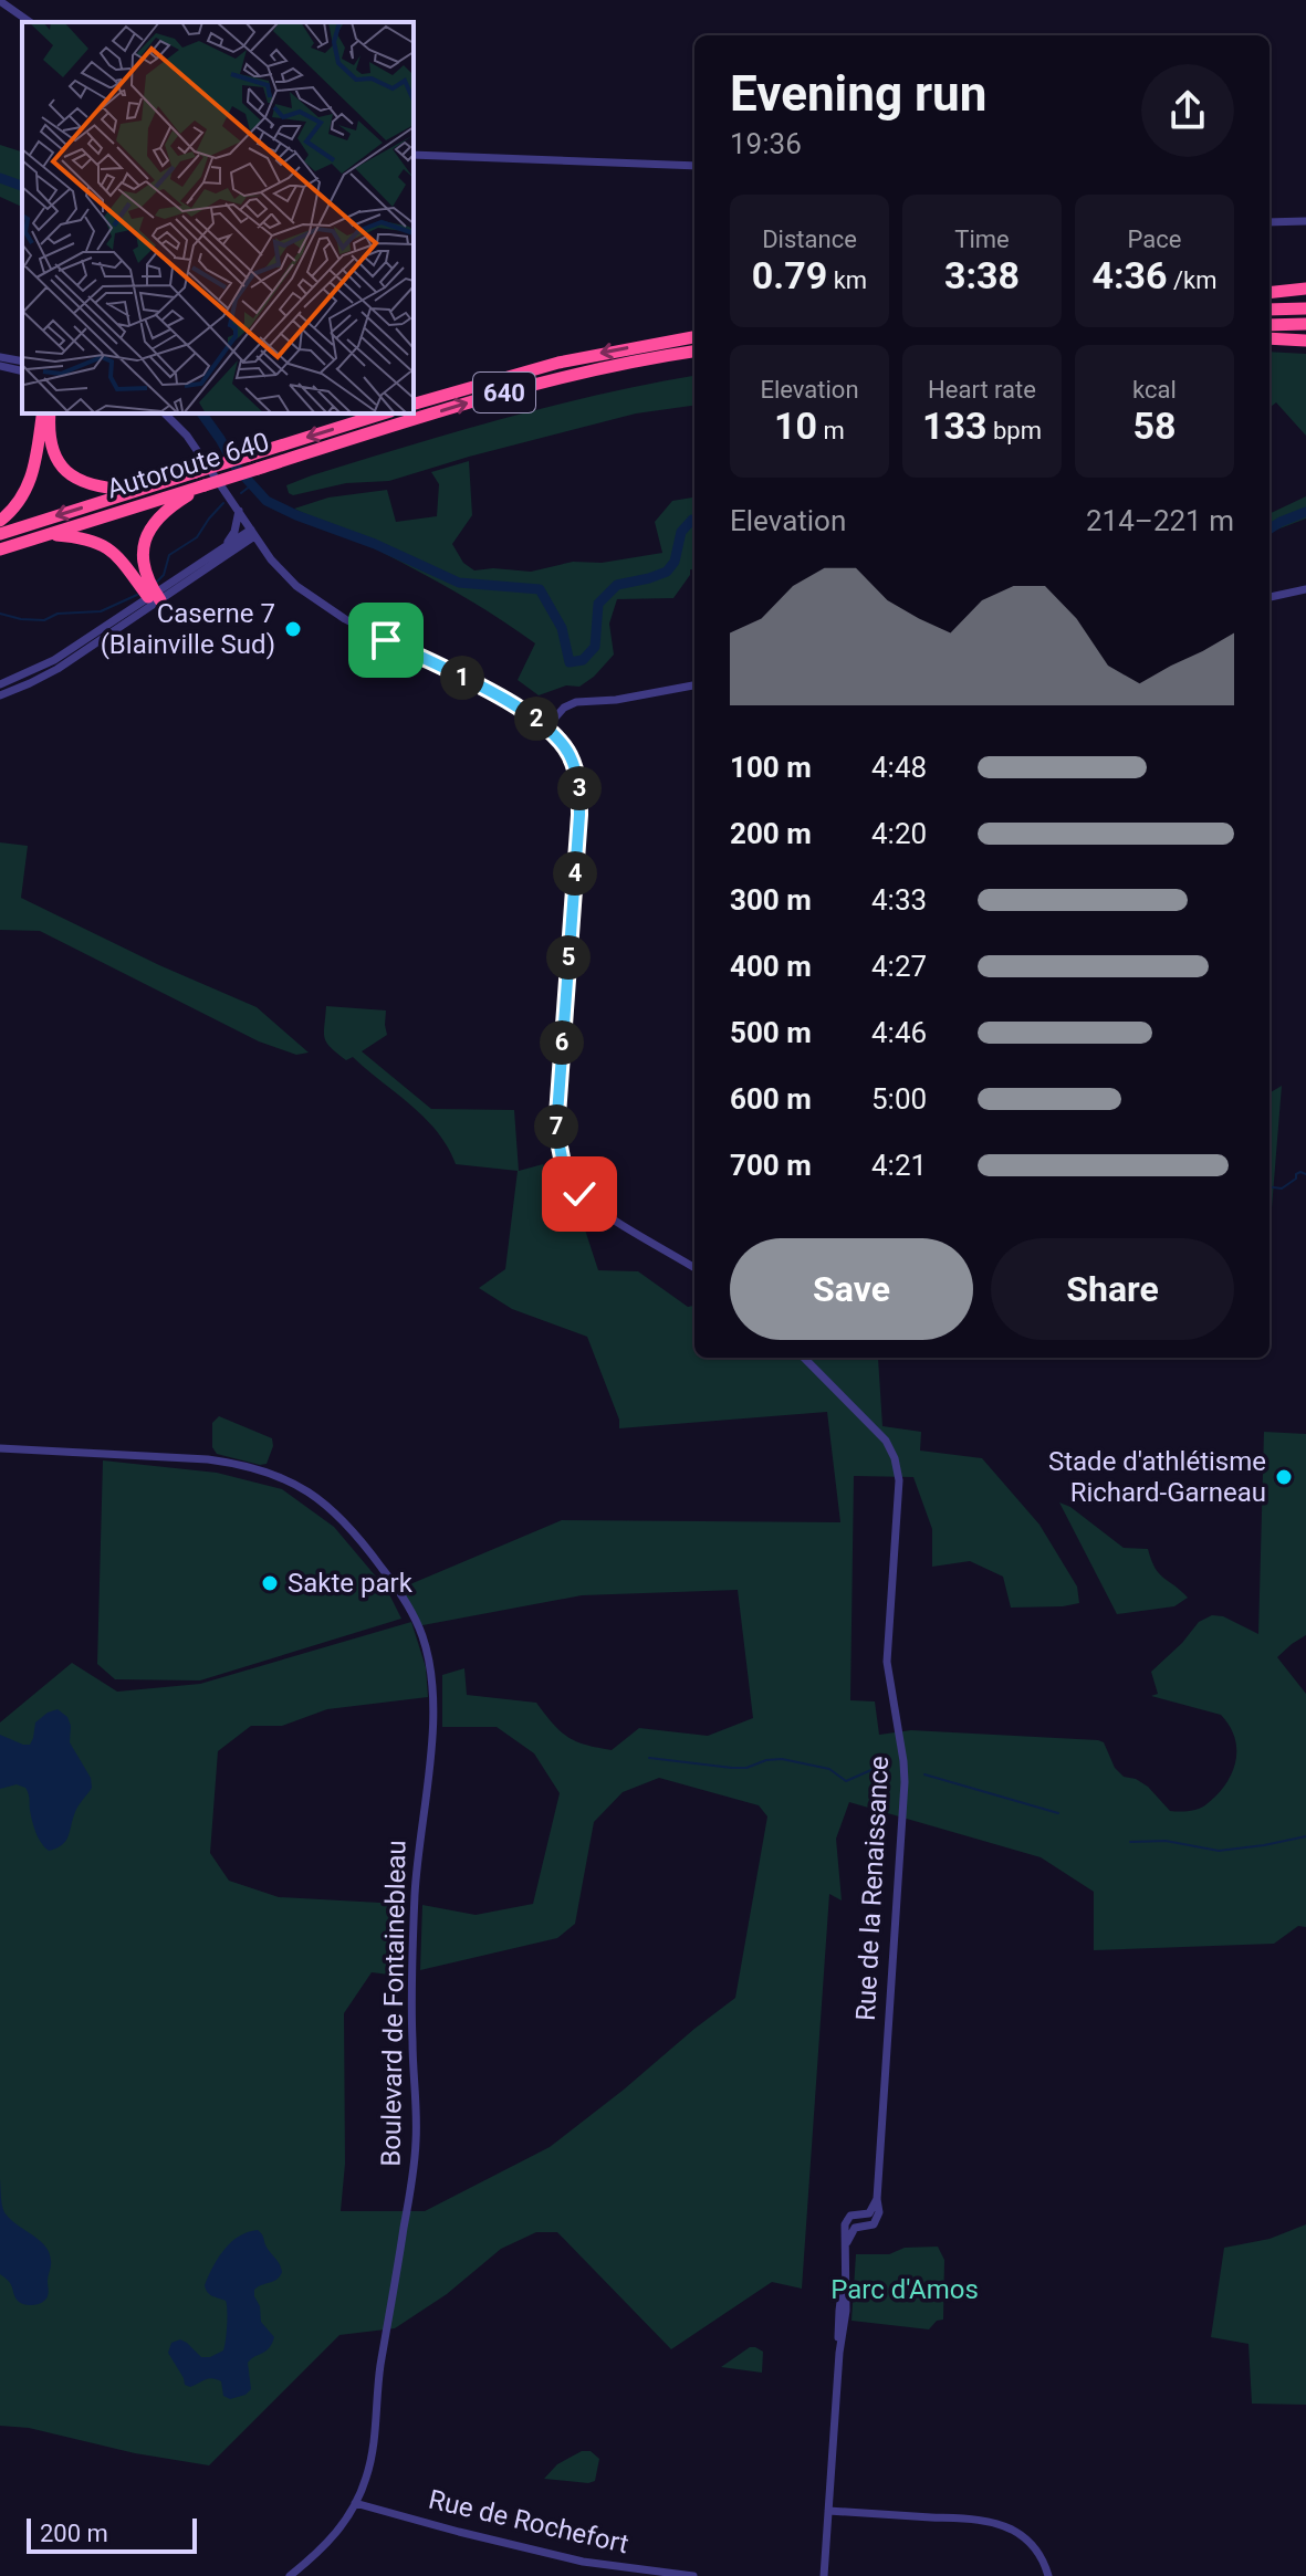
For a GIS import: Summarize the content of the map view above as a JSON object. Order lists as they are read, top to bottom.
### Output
{
  "streets": {
    "highway": ["640", "Autoroute 640"],
    "street": ["Rue de la Renaissance", "Boulevard de Fontainebleau", "Rue de Rochefort"]
  },
  "crossings": [
    ["Boulevard de Fontainebleau", "Rue de Rochefort"]
  ],
  "parks": ["Parc d'Amos"],
  "places": ["Caserne 7 (Blainville Sud)", "Stade d'athlétisme Richard-Garneau", "Sakte park"],
  "scale_bar": "200 m",
  "page": {
    "heading": ["Evening run", "19:36"],
    "stats": [
      ["Distance", "0.79 km"],
      ["Time", "3:38"],
      ["Pace", "4:36 /km"],
      ["Elevation", "10 m"],
      ["Heart rate", "133 bpm"],
      ["kcal", "58"]
    ],
    "chart": ["Elevation", "214–221 m"],
    "pins": [
      "1",
      "2",
      "3",
      "4",
      "5",
      "6",
      "7"
    ],
    "list": [
      {
        "name": "100 m",
        "note": "4:48"
      },
      {
        "name": "200 m",
        "note": "4:20"
      },
      {
        "name": "300 m",
        "note": "4:33"
      },
      {
        "name": "400 m",
        "note": "4:27"
      },
      {
        "name": "500 m",
        "note": "4:46"
      },
      {
        "name": "600 m",
        "note": "5:00"
      },
      {
        "name": "700 m",
        "note": "4:21"
      }
    ],
    "buttons": ["Save", "Share"],
    "scale": "200 m"
  }
}
